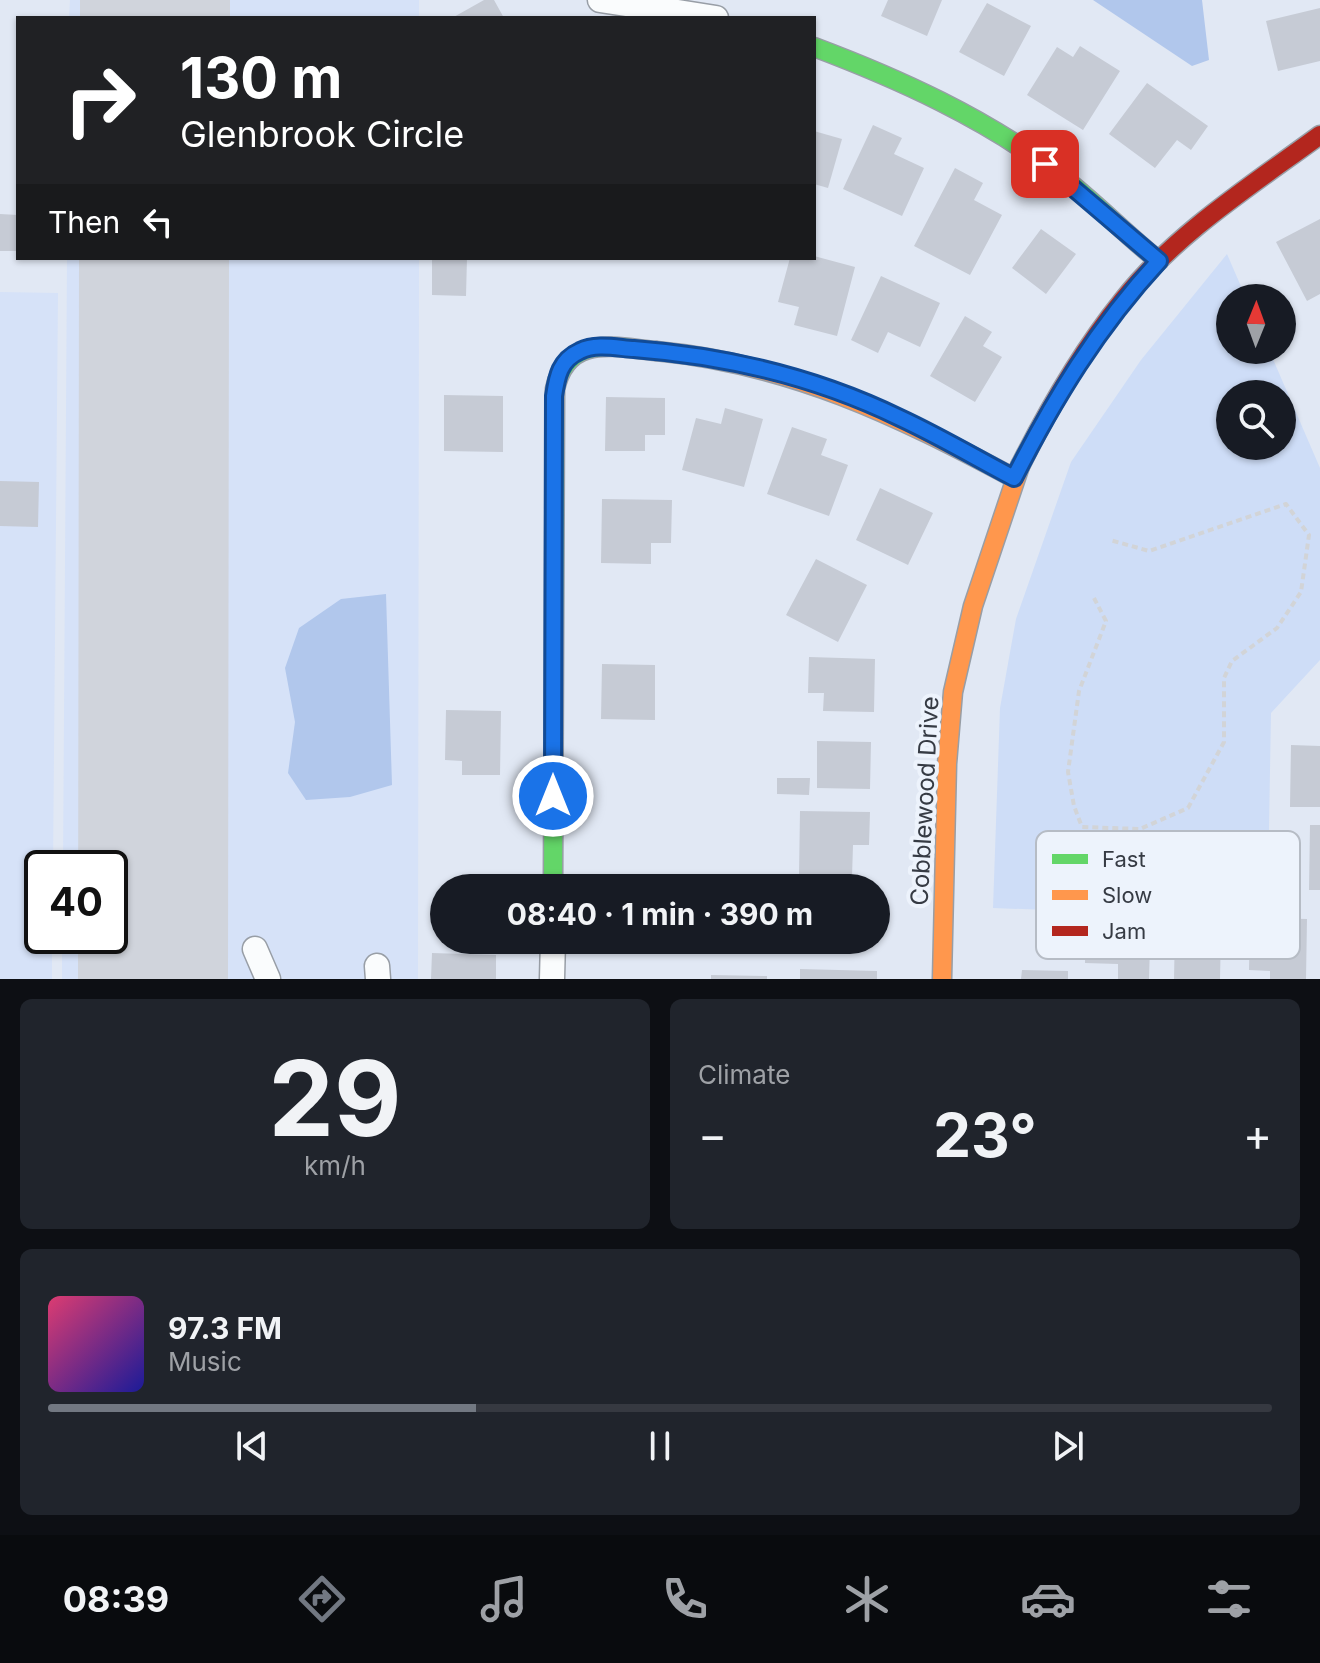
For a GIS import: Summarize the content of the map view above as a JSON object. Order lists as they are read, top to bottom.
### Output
{
  "streets": {
    "street": ["Cobblewood Drive"]
  },
  "legend": ["Fast", "Slow", "Jam"],
  "north": "top",
  "page": {
    "turn": ["130 m", "Glenbrook Circle"],
    "then": "Then",
    "limit": "40",
    "trip": "08:40 · 1 min · 390 m",
    "tile": [
      ["29", "km/h"],
      "Climate"
    ],
    "heat": ["−", "23°", "+"],
    "song": ["97.3 FM", "Music"],
    "tabs": "08:39"
  }
}
